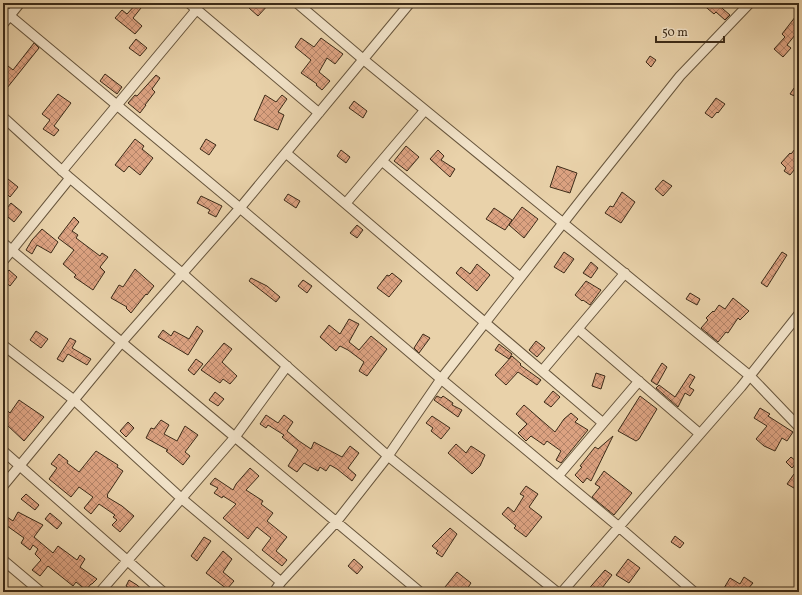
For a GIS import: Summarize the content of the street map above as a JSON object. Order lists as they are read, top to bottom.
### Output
{
  "scale_bar": "50 m"
}
